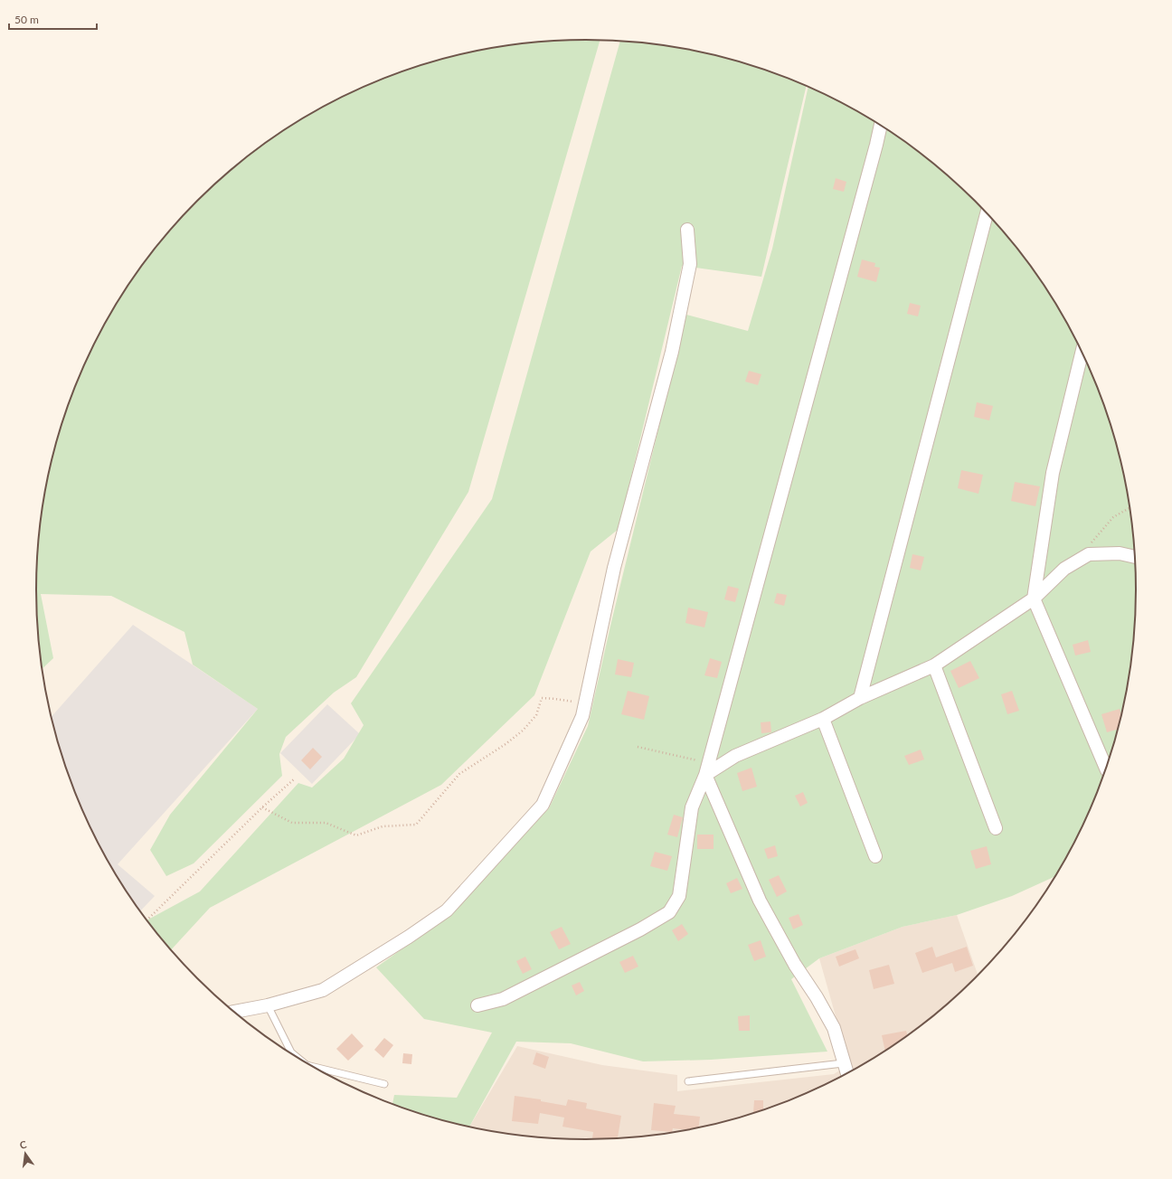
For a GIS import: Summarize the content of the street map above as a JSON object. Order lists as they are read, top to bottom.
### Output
{
  "scale_bar": "50 m",
  "north": "top"
}
